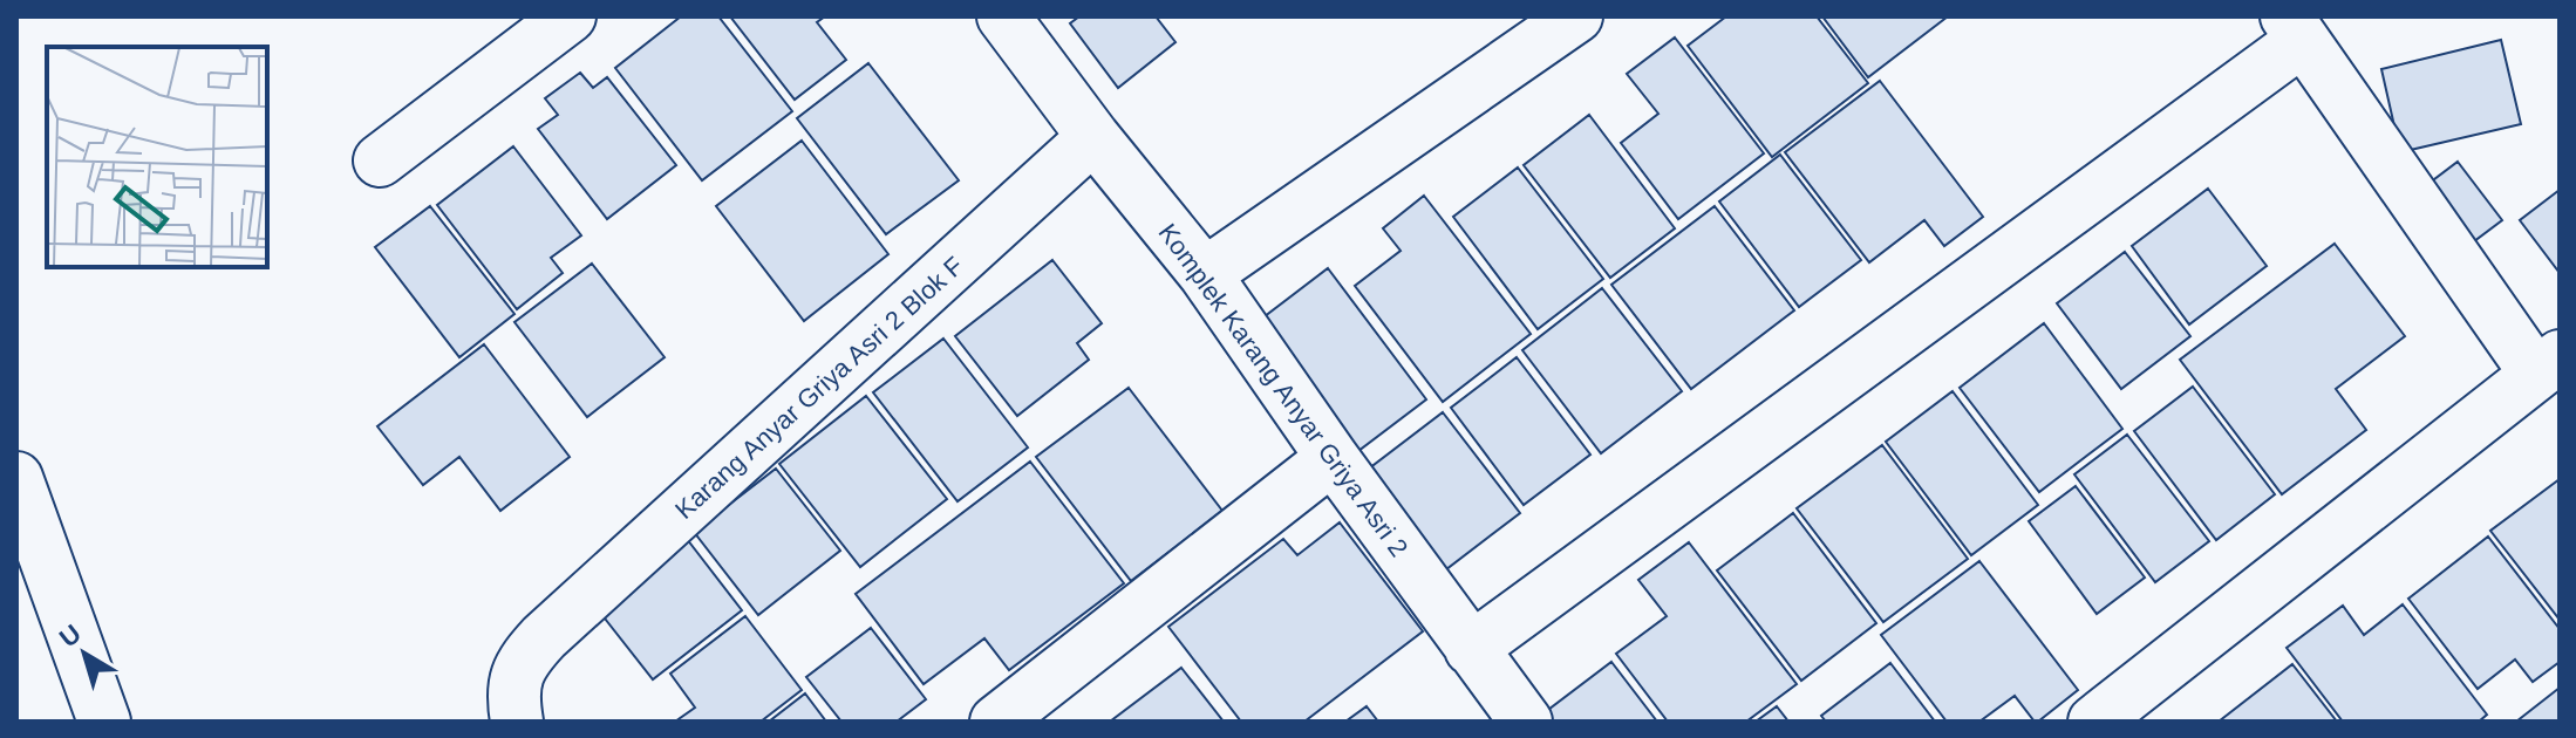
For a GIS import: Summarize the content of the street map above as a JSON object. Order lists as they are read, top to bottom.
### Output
{
  "streets": {
    "street": ["Karang Anyar Griya Asri 2 Blok F", "Komplek Karang Anyar Griya Asri 2"]
  },
  "crossings": [
    ["Karang Anyar Griya Asri 2 Blok F", "Komplek Karang Anyar Griya Asri 2"]
  ],
  "north": "top left"
}
